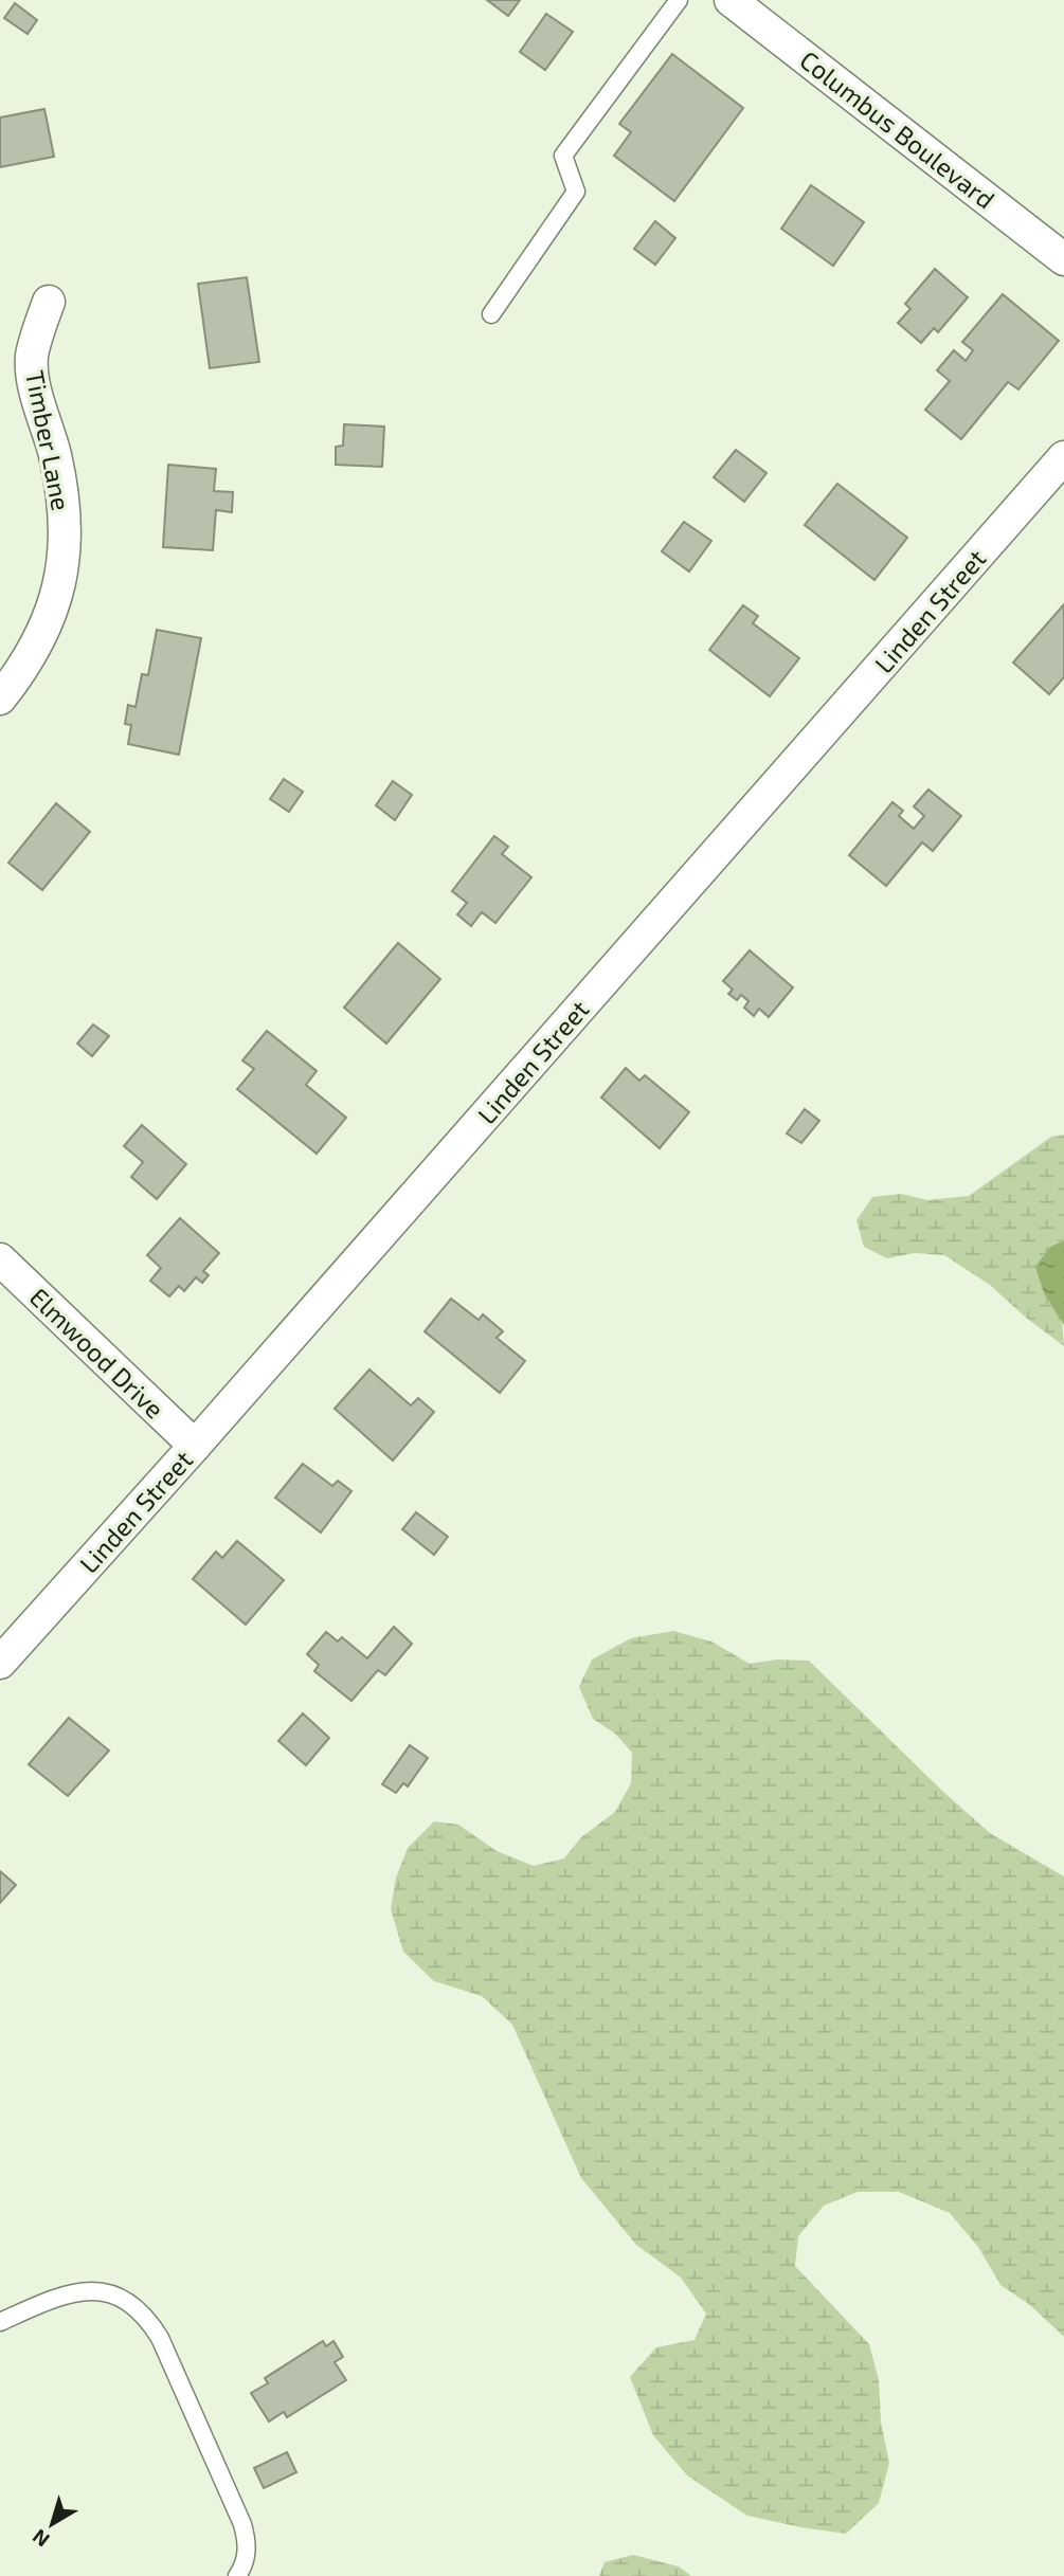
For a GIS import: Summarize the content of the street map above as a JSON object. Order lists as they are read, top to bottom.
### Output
{
  "streets": {
    "street": [
      "Columbus Boulevard",
      "Timber Lane",
      "Linden Street",
      "Elmwood Drive"
    ]
  },
  "crossings": [
    ["Linden Street", "Elmwood Drive"]
  ],
  "north": "bottom left"
}
